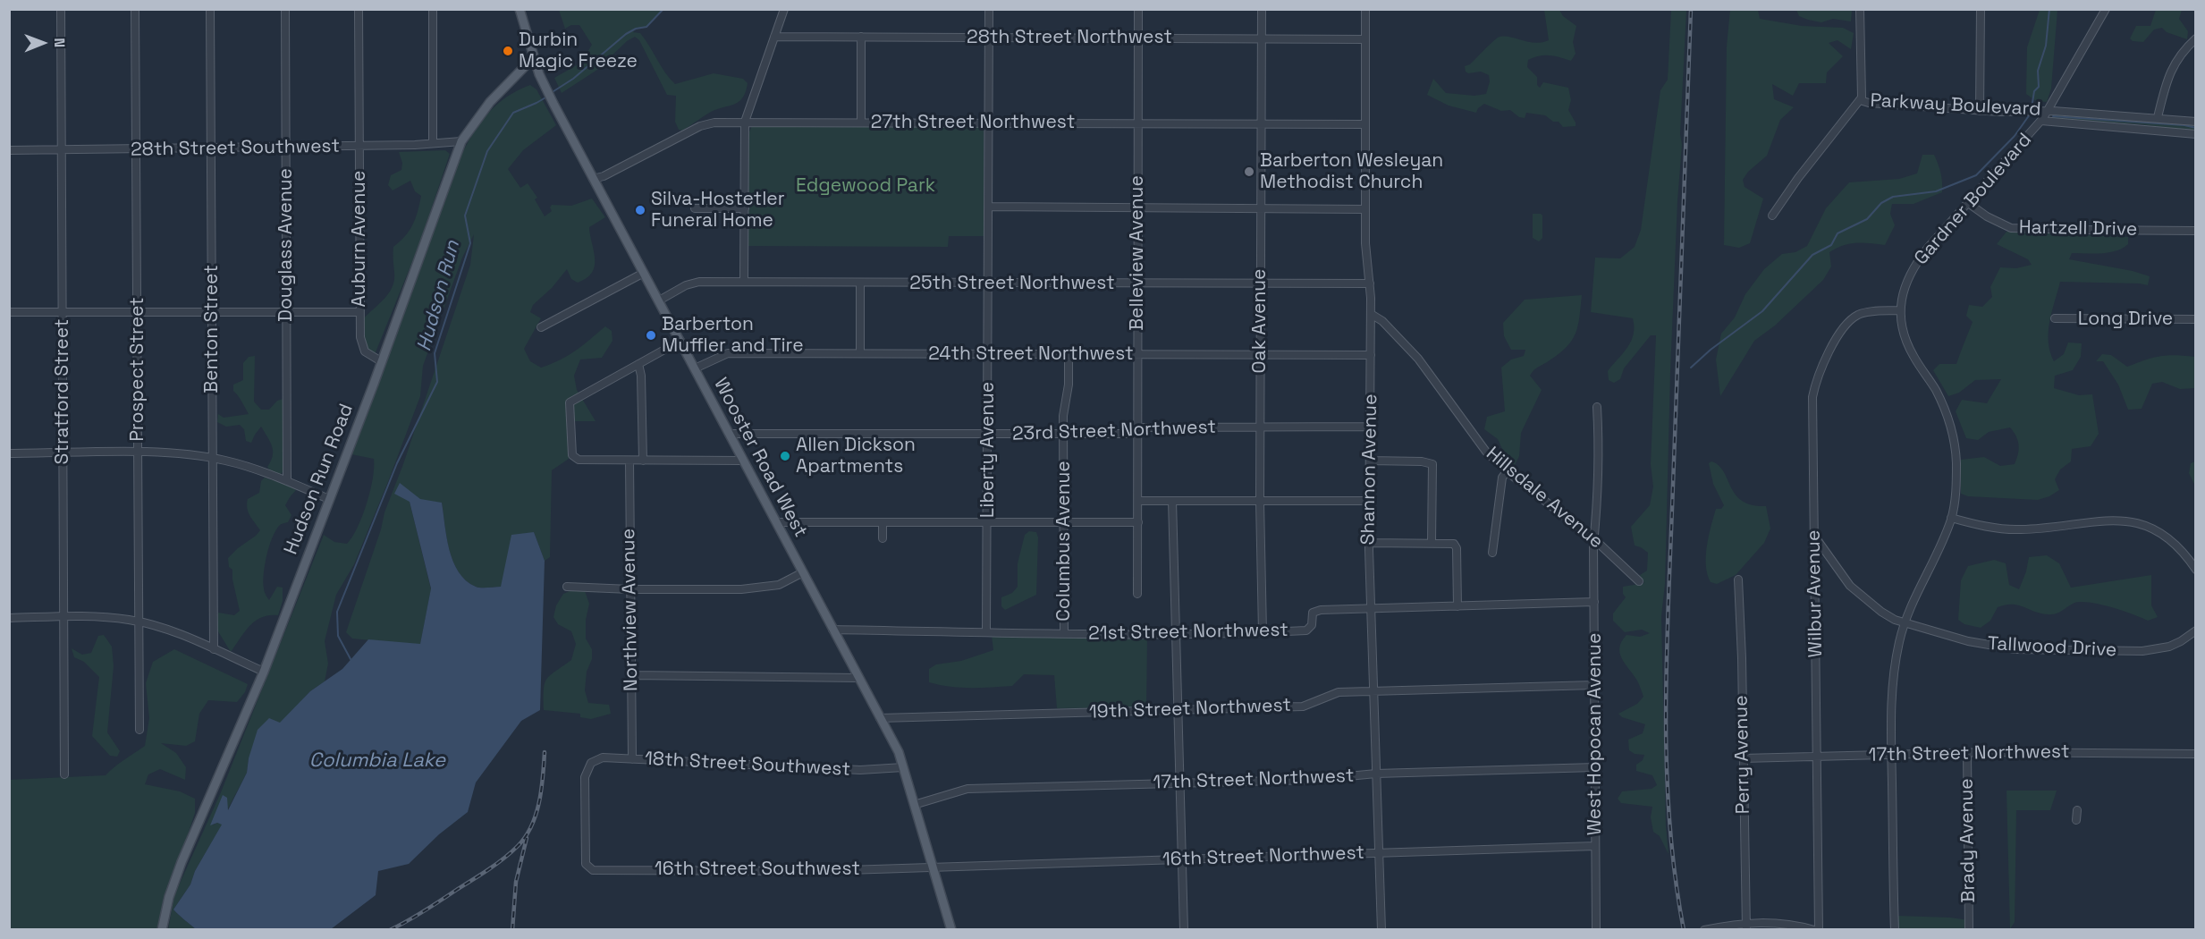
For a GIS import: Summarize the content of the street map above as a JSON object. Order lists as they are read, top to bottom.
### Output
{
  "streets": {
    "main road": ["Wooster Road West", "Hudson Run Road"],
    "street": [
      "28th Street Northwest",
      "Parkway Boulevard",
      "27th Street Northwest",
      "28th Street Southwest",
      "Gardner Boulevard",
      "Hartzell Drive",
      "Auburn Avenue",
      "Douglass Avenue",
      "Belleview Avenue",
      "25th Street Northwest",
      "Long Drive",
      "Oak Avenue",
      "Benton Street",
      "24th Street Northwest",
      "Prospect Street",
      "Stratford Street",
      "23rd Street Northwest",
      "Liberty Avenue",
      "Shannon Avenue",
      "Hillsdale Avenue",
      "Columbus Avenue",
      "Wilbur Avenue",
      "Northview Avenue",
      "21st Street Northwest",
      "Tallwood Drive",
      "19th Street Northwest",
      "West Hopocan Avenue",
      "17th Street Northwest",
      "Perry Avenue",
      "18th Street Southwest",
      "Brady Avenue",
      "16th Street Northwest",
      "16th Street Southwest"
    ]
  },
  "crossings": [
    ["28th Street Northwest", "Belleview Avenue"],
    ["28th Street Northwest", "Oak Avenue"],
    ["28th Street Northwest", "Liberty Avenue"],
    ["28th Street Northwest", "Shannon Avenue"],
    ["Parkway Boulevard", "Gardner Boulevard"],
    ["27th Street Northwest", "Belleview Avenue"],
    ["27th Street Northwest", "Oak Avenue"],
    ["27th Street Northwest", "Liberty Avenue"],
    ["27th Street Northwest", "Wooster Road West"],
    ["27th Street Northwest", "Shannon Avenue"],
    ["28th Street Southwest", "Auburn Avenue"],
    ["28th Street Southwest", "Douglass Avenue"],
    ["28th Street Southwest", "Benton Street"],
    ["28th Street Southwest", "Prospect Street"],
    ["28th Street Southwest", "Stratford Street"],
    ["28th Street Southwest", "Hudson Run Road"],
    ["Gardner Boulevard", "Hartzell Drive"],
    ["Gardner Boulevard", "Wilbur Avenue"],
    ["Gardner Boulevard", "Tallwood Drive"],
    ["Gardner Boulevard", "17th Street Northwest"],
    ["Auburn Avenue", "Hudson Run Road"],
    ["Belleview Avenue", "25th Street Northwest"],
    ["Belleview Avenue", "24th Street Northwest"],
    ["Belleview Avenue", "23rd Street Northwest"],
    ["25th Street Northwest", "Oak Avenue"],
    ["25th Street Northwest", "Liberty Avenue"],
    ["25th Street Northwest", "Wooster Road West"],
    ["25th Street Northwest", "Shannon Avenue"],
    ["Oak Avenue", "24th Street Northwest"],
    ["Oak Avenue", "23rd Street Northwest"],
    ["Oak Avenue", "21st Street Northwest"],
    ["24th Street Northwest", "Liberty Avenue"],
    ["24th Street Northwest", "Wooster Road West"],
    ["24th Street Northwest", "Shannon Avenue"],
    ["24th Street Northwest", "Columbus Avenue"],
    ["23rd Street Northwest", "Liberty Avenue"],
    ["23rd Street Northwest", "Wooster Road West"],
    ["23rd Street Northwest", "Shannon Avenue"],
    ["23rd Street Northwest", "Columbus Avenue"],
    ["Liberty Avenue", "21st Street Northwest"],
    ["Wooster Road West", "Hudson Run Road"],
    ["Wooster Road West", "21st Street Northwest"],
    ["Wooster Road West", "19th Street Northwest"],
    ["Wooster Road West", "17th Street Northwest"],
    ["Wooster Road West", "18th Street Southwest"],
    ["Wooster Road West", "16th Street Northwest"],
    ["Wooster Road West", "16th Street Southwest"],
    ["Shannon Avenue", "Hillsdale Avenue"],
    ["Shannon Avenue", "21st Street Northwest"],
    ["Shannon Avenue", "19th Street Northwest"],
    ["Shannon Avenue", "17th Street Northwest"],
    ["Shannon Avenue", "16th Street Northwest"],
    ["Hillsdale Avenue", "West Hopocan Avenue"],
    ["Columbus Avenue", "21st Street Northwest"],
    ["Wilbur Avenue", "Tallwood Drive"],
    ["Wilbur Avenue", "17th Street Northwest"],
    ["Northview Avenue", "18th Street Southwest"],
    ["21st Street Northwest", "West Hopocan Avenue"],
    ["19th Street Northwest", "West Hopocan Avenue"],
    ["West Hopocan Avenue", "17th Street Northwest"],
    ["West Hopocan Avenue", "16th Street Northwest"],
    ["17th Street Northwest", "Perry Avenue"],
    ["17th Street Northwest", "Brady Avenue"],
    ["18th Street Southwest", "16th Street Southwest"],
    ["16th Street Northwest", "16th Street Southwest"]
  ],
  "water": ["Hudson Run", "Columbia Lake"],
  "parks": ["Edgewood Park"],
  "places": [
    "Durbin Magic Freeze",
    "Barberton Wesleyan Methodist Church",
    "Silva-Hostetler Funeral Home",
    "Barberton Muffler and Tire",
    "Allen Dickson Apartments"
  ],
  "north": "right"
}
